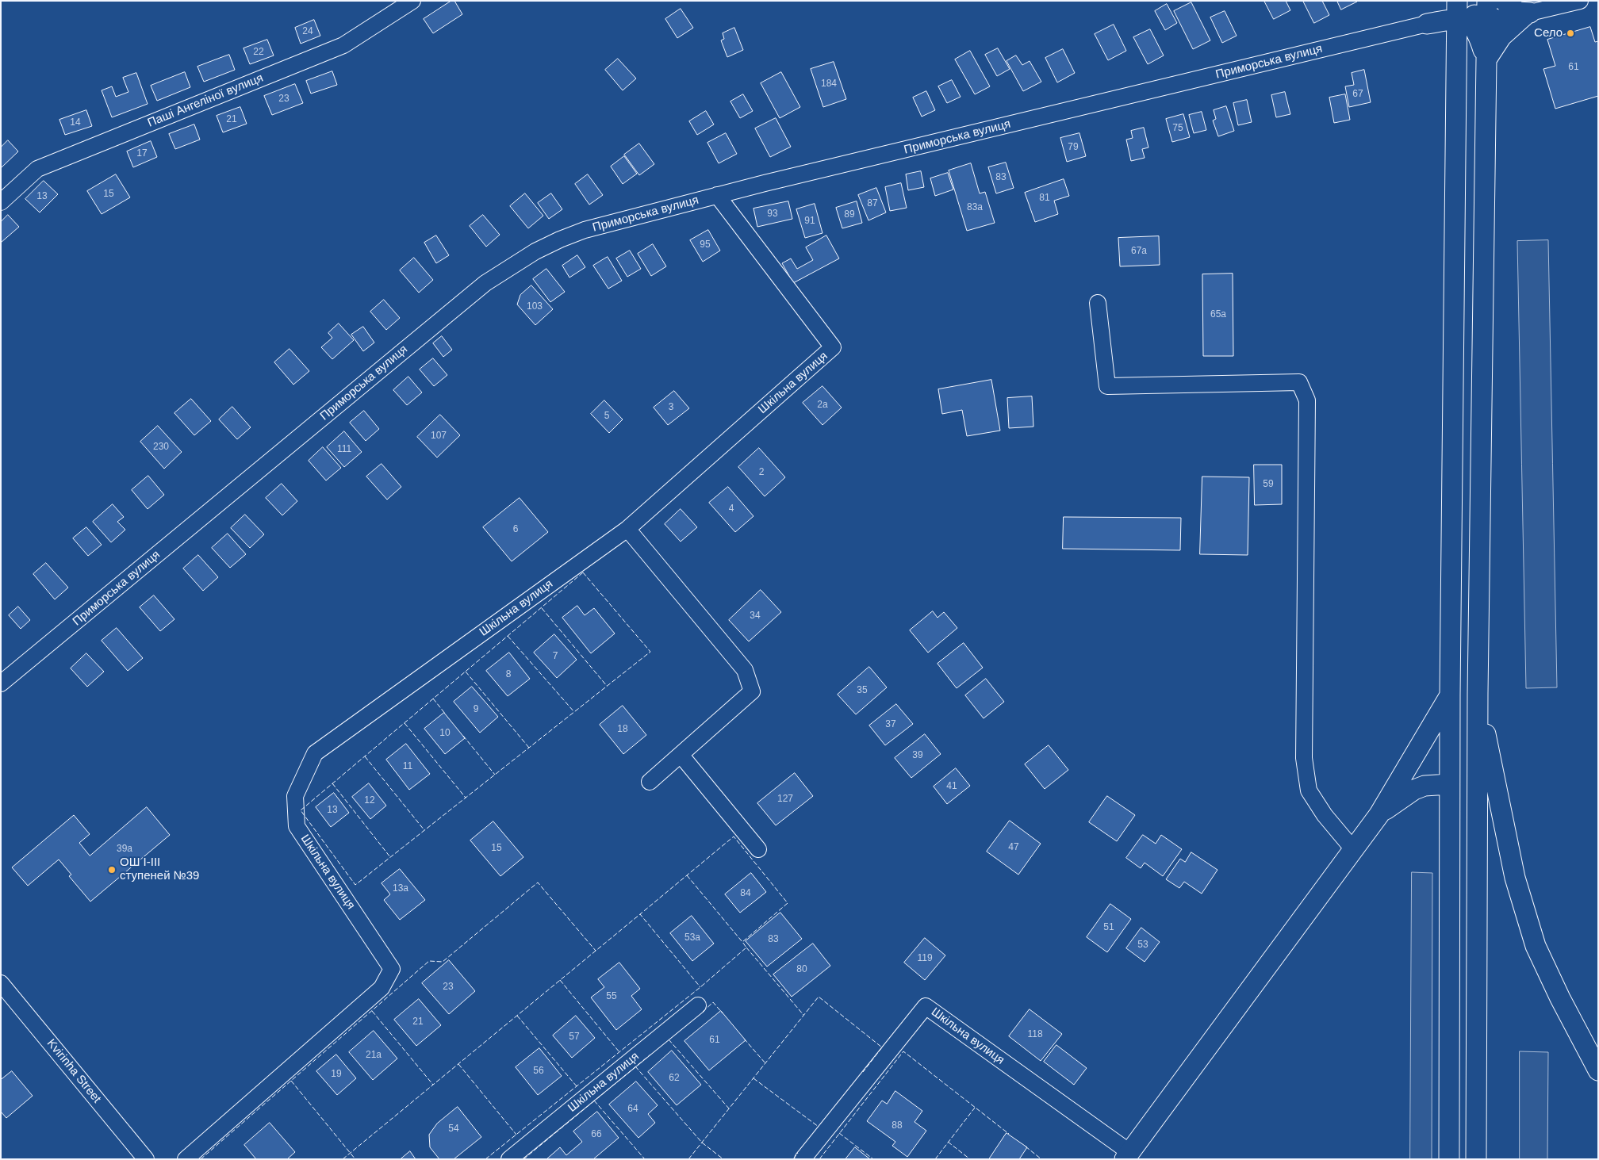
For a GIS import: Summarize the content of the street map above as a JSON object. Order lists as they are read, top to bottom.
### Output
{
  "streets": {
    "street": [
      "Приморська вулиця",
      "Паші Ангеліної вулиця",
      "Шкільна вулиця",
      "Kvirinha Street"
    ]
  },
  "crossings": [
    ["Приморська вулиця", "Шкільна вулиця"]
  ],
  "places": ["Село", "ОШ I-III ступеней №39"],
  "house_numbers": [
    "24",
    "22",
    "61",
    "184",
    "67",
    "23",
    "21",
    "14",
    "75",
    "79",
    "17",
    "83",
    "15",
    "13",
    "81",
    "87",
    "83а",
    "93",
    "89",
    "91",
    "95",
    "67а",
    "103",
    "65а",
    "2а",
    "3",
    "5",
    "107",
    "230",
    "111",
    "2",
    "59",
    "4",
    "6",
    "34",
    "7",
    "8",
    "35",
    "9",
    "37",
    "18",
    "10",
    "39",
    "11",
    "41",
    "127",
    "12",
    "13",
    "47",
    "15",
    "39а",
    "13а",
    "84",
    "51",
    "53а",
    "83",
    "53",
    "119",
    "80",
    "23",
    "55",
    "21",
    "118",
    "57",
    "61",
    "21а",
    "56",
    "19",
    "62",
    "64",
    "88",
    "54",
    "66"
  ]
}
